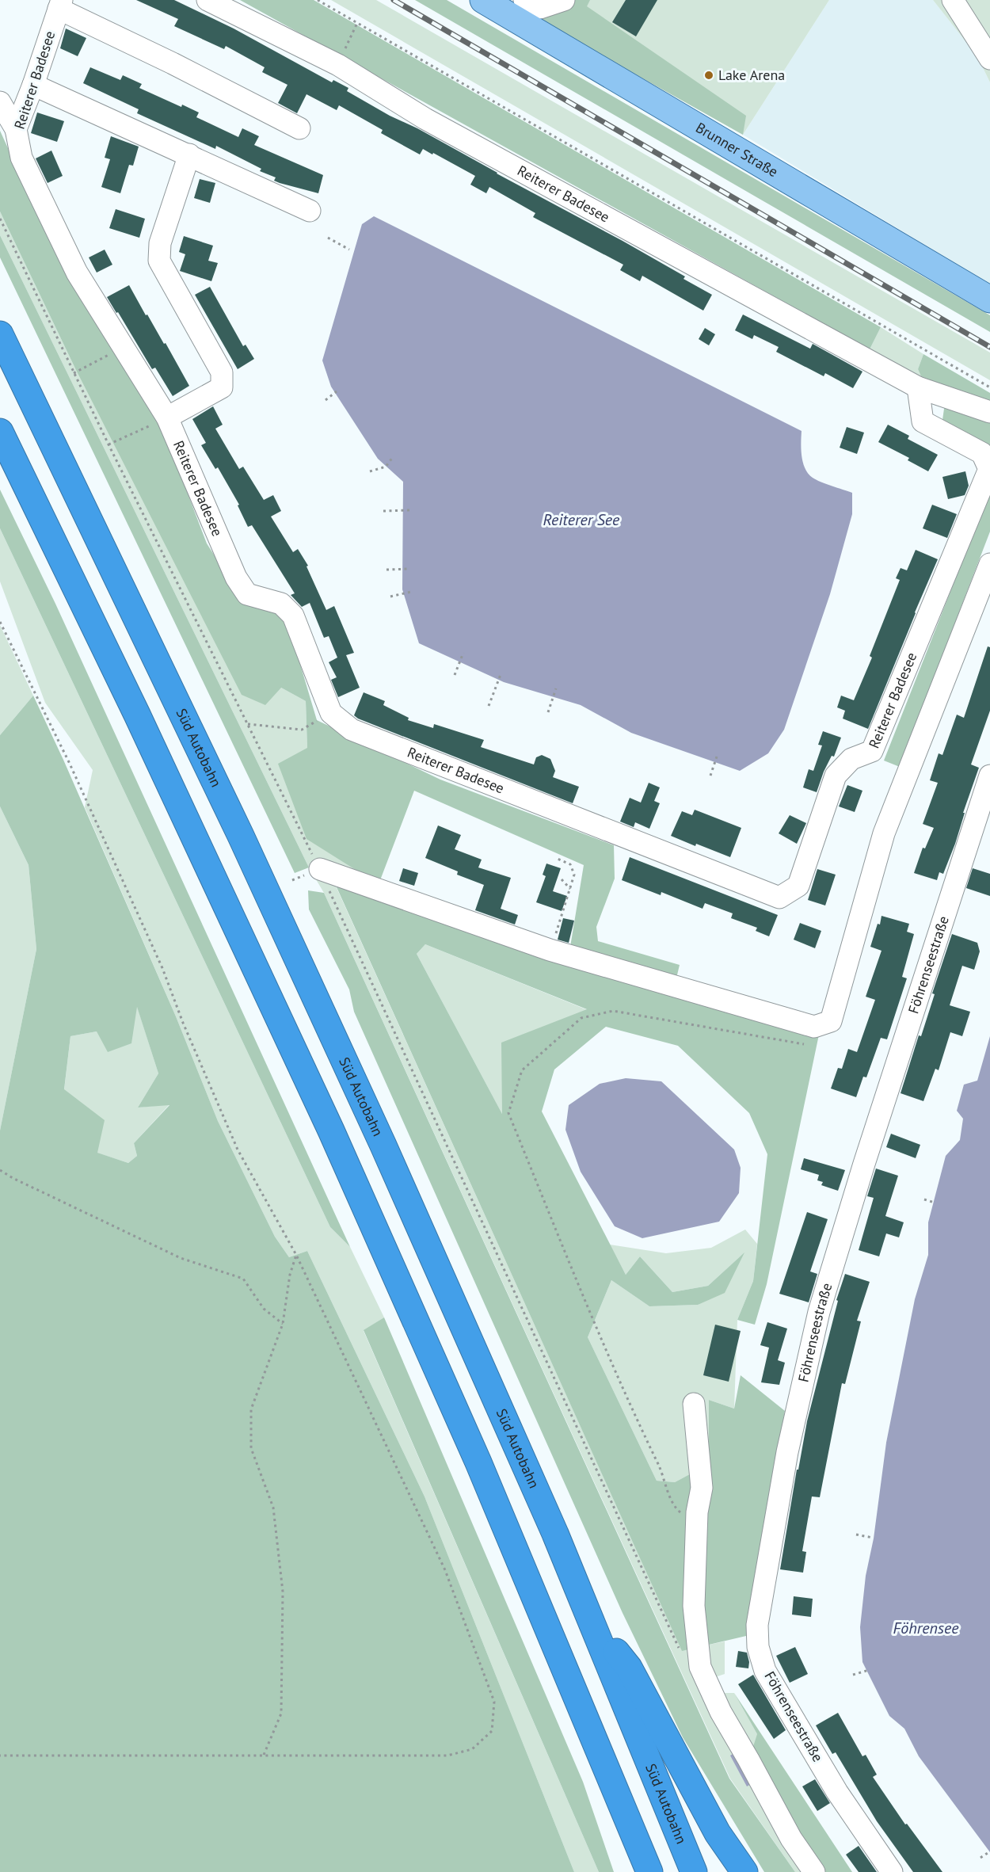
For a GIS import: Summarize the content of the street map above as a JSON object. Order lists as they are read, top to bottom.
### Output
{
  "streets": {
    "highway": ["Süd Autobahn"],
    "main road": ["Brunner Straße"],
    "street": ["Reiterer Badesee", "Föhrenseestraße"]
  },
  "water": ["Reiterer See", "Föhrensee"],
  "places": ["Lake Arena"]
}
